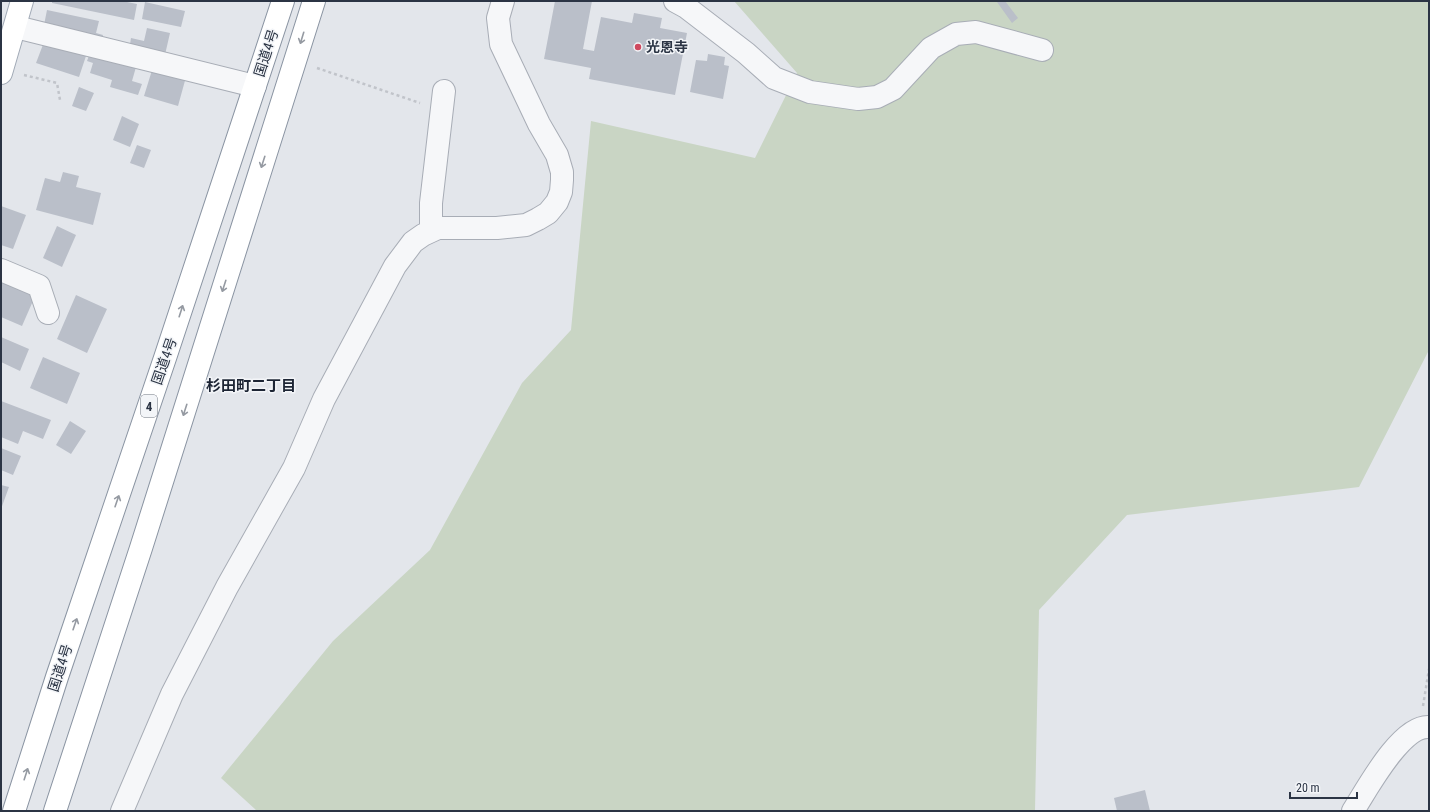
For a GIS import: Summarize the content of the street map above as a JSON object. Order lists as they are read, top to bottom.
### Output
{
  "streets": {
    "main road": ["国道4号", "4"]
  },
  "districts": ["杉田町二丁目"],
  "places": ["光恩寺"],
  "scale_bar": "20 m"
}
